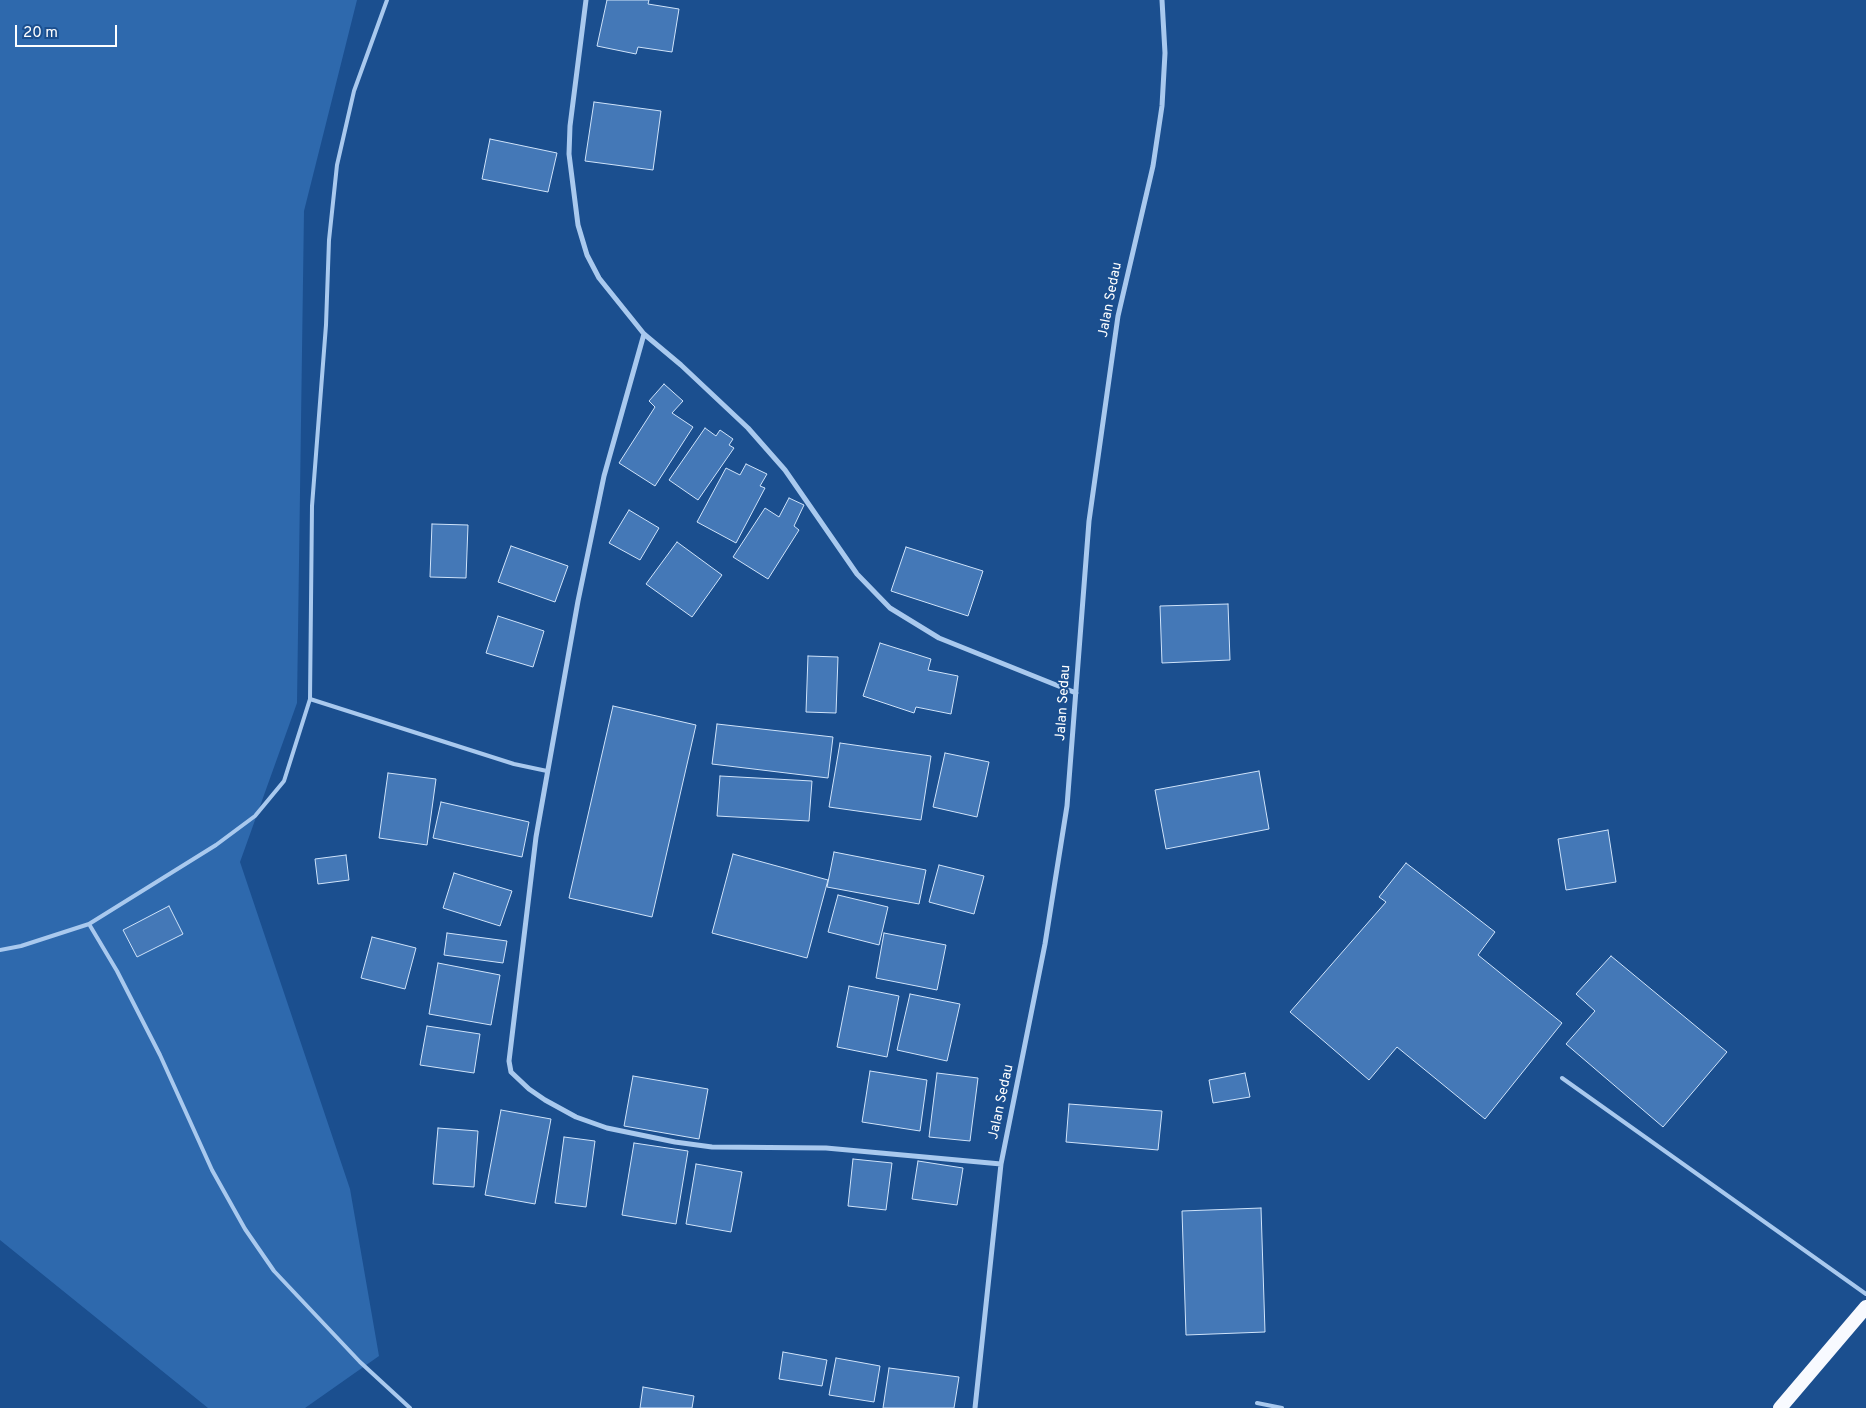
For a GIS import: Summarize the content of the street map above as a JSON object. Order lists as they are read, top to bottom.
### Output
{
  "streets": {
    "street": ["Jalan Sedau"]
  },
  "scale_bar": "20 m"
}
